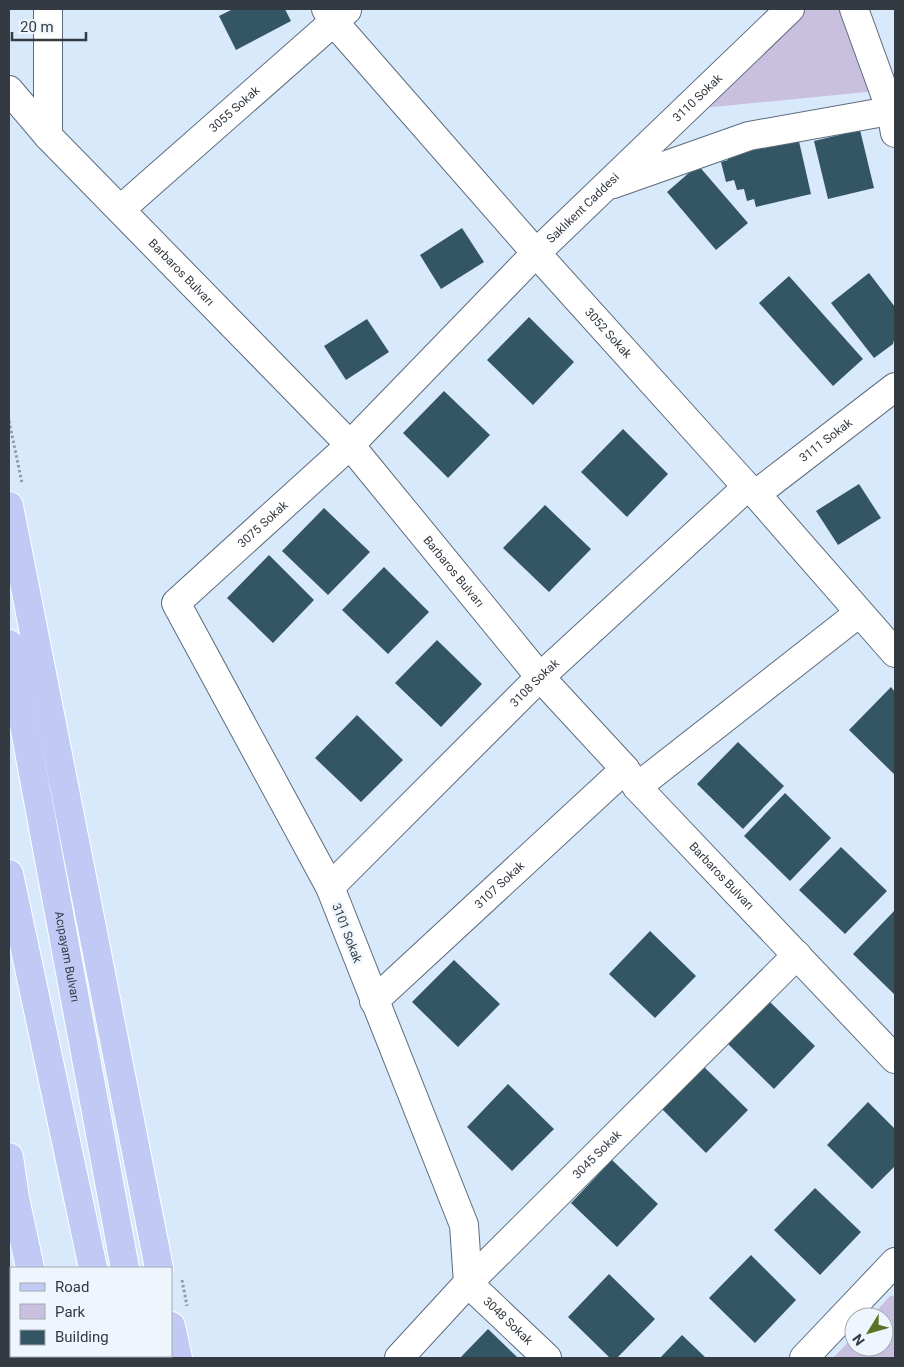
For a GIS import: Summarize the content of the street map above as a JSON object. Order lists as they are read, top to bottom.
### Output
{
  "streets": {
    "main road": ["Acıpayam Bulvarı"],
    "street": [
      "3110 Sokak",
      "3055 Sokak",
      "Saklıkent Caddesi",
      "Barbaros Bulvarı",
      "3052 Sokak",
      "3111 Sokak",
      "3075 Sokak",
      "3108 Sokak",
      "3107 Sokak",
      "3101 Sokak",
      "3045 Sokak",
      "3048 Sokak"
    ]
  },
  "crossings": [
    ["3110 Sokak", "Saklıkent Caddesi"],
    ["3055 Sokak", "Barbaros Bulvarı"],
    ["3055 Sokak", "3052 Sokak"],
    ["Saklıkent Caddesi", "Barbaros Bulvarı"],
    ["Saklıkent Caddesi", "3052 Sokak"],
    ["Saklıkent Caddesi", "3075 Sokak"],
    ["Barbaros Bulvarı", "3075 Sokak"],
    ["Barbaros Bulvarı", "3108 Sokak"],
    ["Barbaros Bulvarı", "3107 Sokak"],
    ["Barbaros Bulvarı", "3045 Sokak"],
    ["3052 Sokak", "3111 Sokak"],
    ["3052 Sokak", "3108 Sokak"],
    ["3052 Sokak", "3107 Sokak"],
    ["3111 Sokak", "3108 Sokak"],
    ["3075 Sokak", "3101 Sokak"],
    ["3108 Sokak", "3101 Sokak"],
    ["3107 Sokak", "3101 Sokak"],
    ["3101 Sokak", "3045 Sokak"],
    ["3101 Sokak", "3048 Sokak"],
    ["3045 Sokak", "3048 Sokak"]
  ],
  "legend": ["Road", "Park", "Building"],
  "scale_bar": "20 m",
  "north": "bottom left"
}
